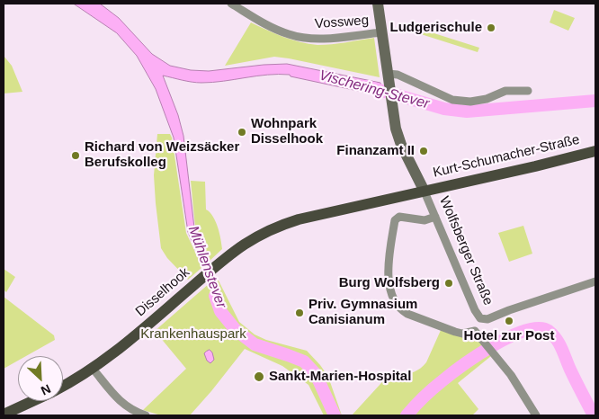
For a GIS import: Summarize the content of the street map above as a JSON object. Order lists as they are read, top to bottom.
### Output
{
  "streets": {
    "main road": ["Kurt-Schumacher-Straße", "Wolfsberger Straße", "Disselhook"],
    "street": ["Vossweg"]
  },
  "crossings": [
    ["Vossweg", "Wolfsberger Straße"],
    ["Kurt-Schumacher-Straße", "Wolfsberger Straße"],
    ["Kurt-Schumacher-Straße", "Disselhook"],
    ["Wolfsberger Straße", "Disselhook"]
  ],
  "water": ["Vischering-Stever", "Mühlenstever"],
  "parks": ["Krankenhauspark"],
  "places": [
    "Ludgerischule",
    "Wohnpark Disselhook",
    "Finanzamt II",
    "Richard von Weizsäcker Berufskolleg",
    "Burg Wolfsberg",
    "Priv. Gymnasium Canisianum",
    "Hotel zur Post",
    "Sankt-Marien-Hospital"
  ],
  "north": "bottom right"
}
